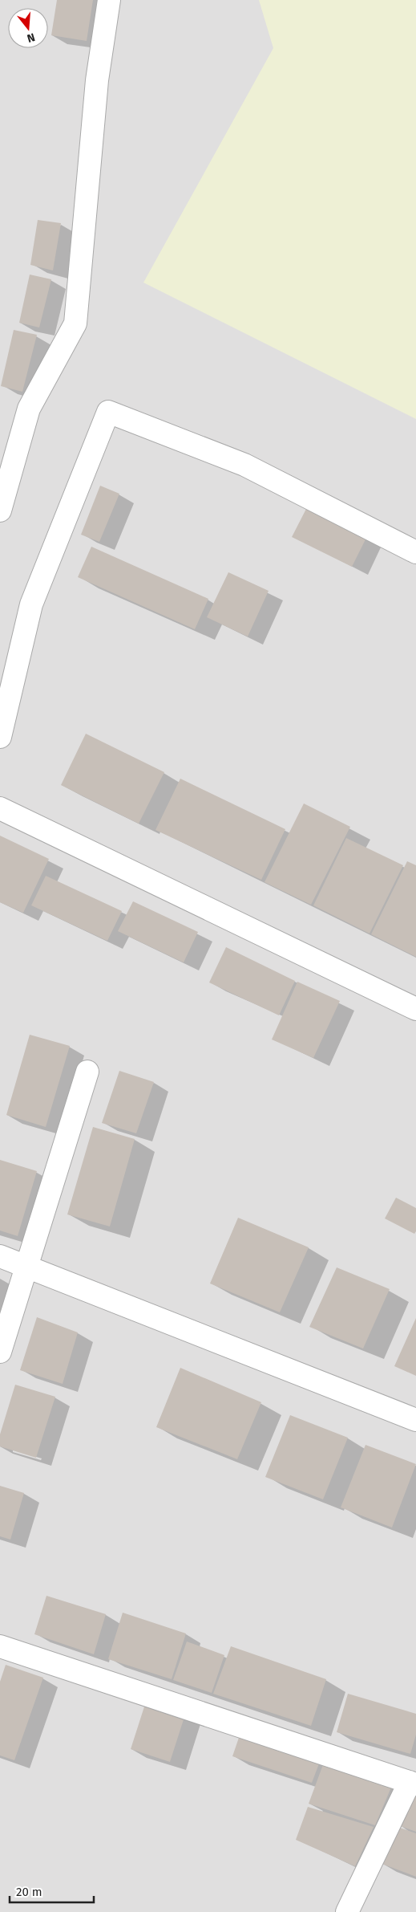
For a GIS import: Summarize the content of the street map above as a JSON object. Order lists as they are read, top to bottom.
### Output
{
  "scale_bar": "20 m",
  "north": "bottom"
}
